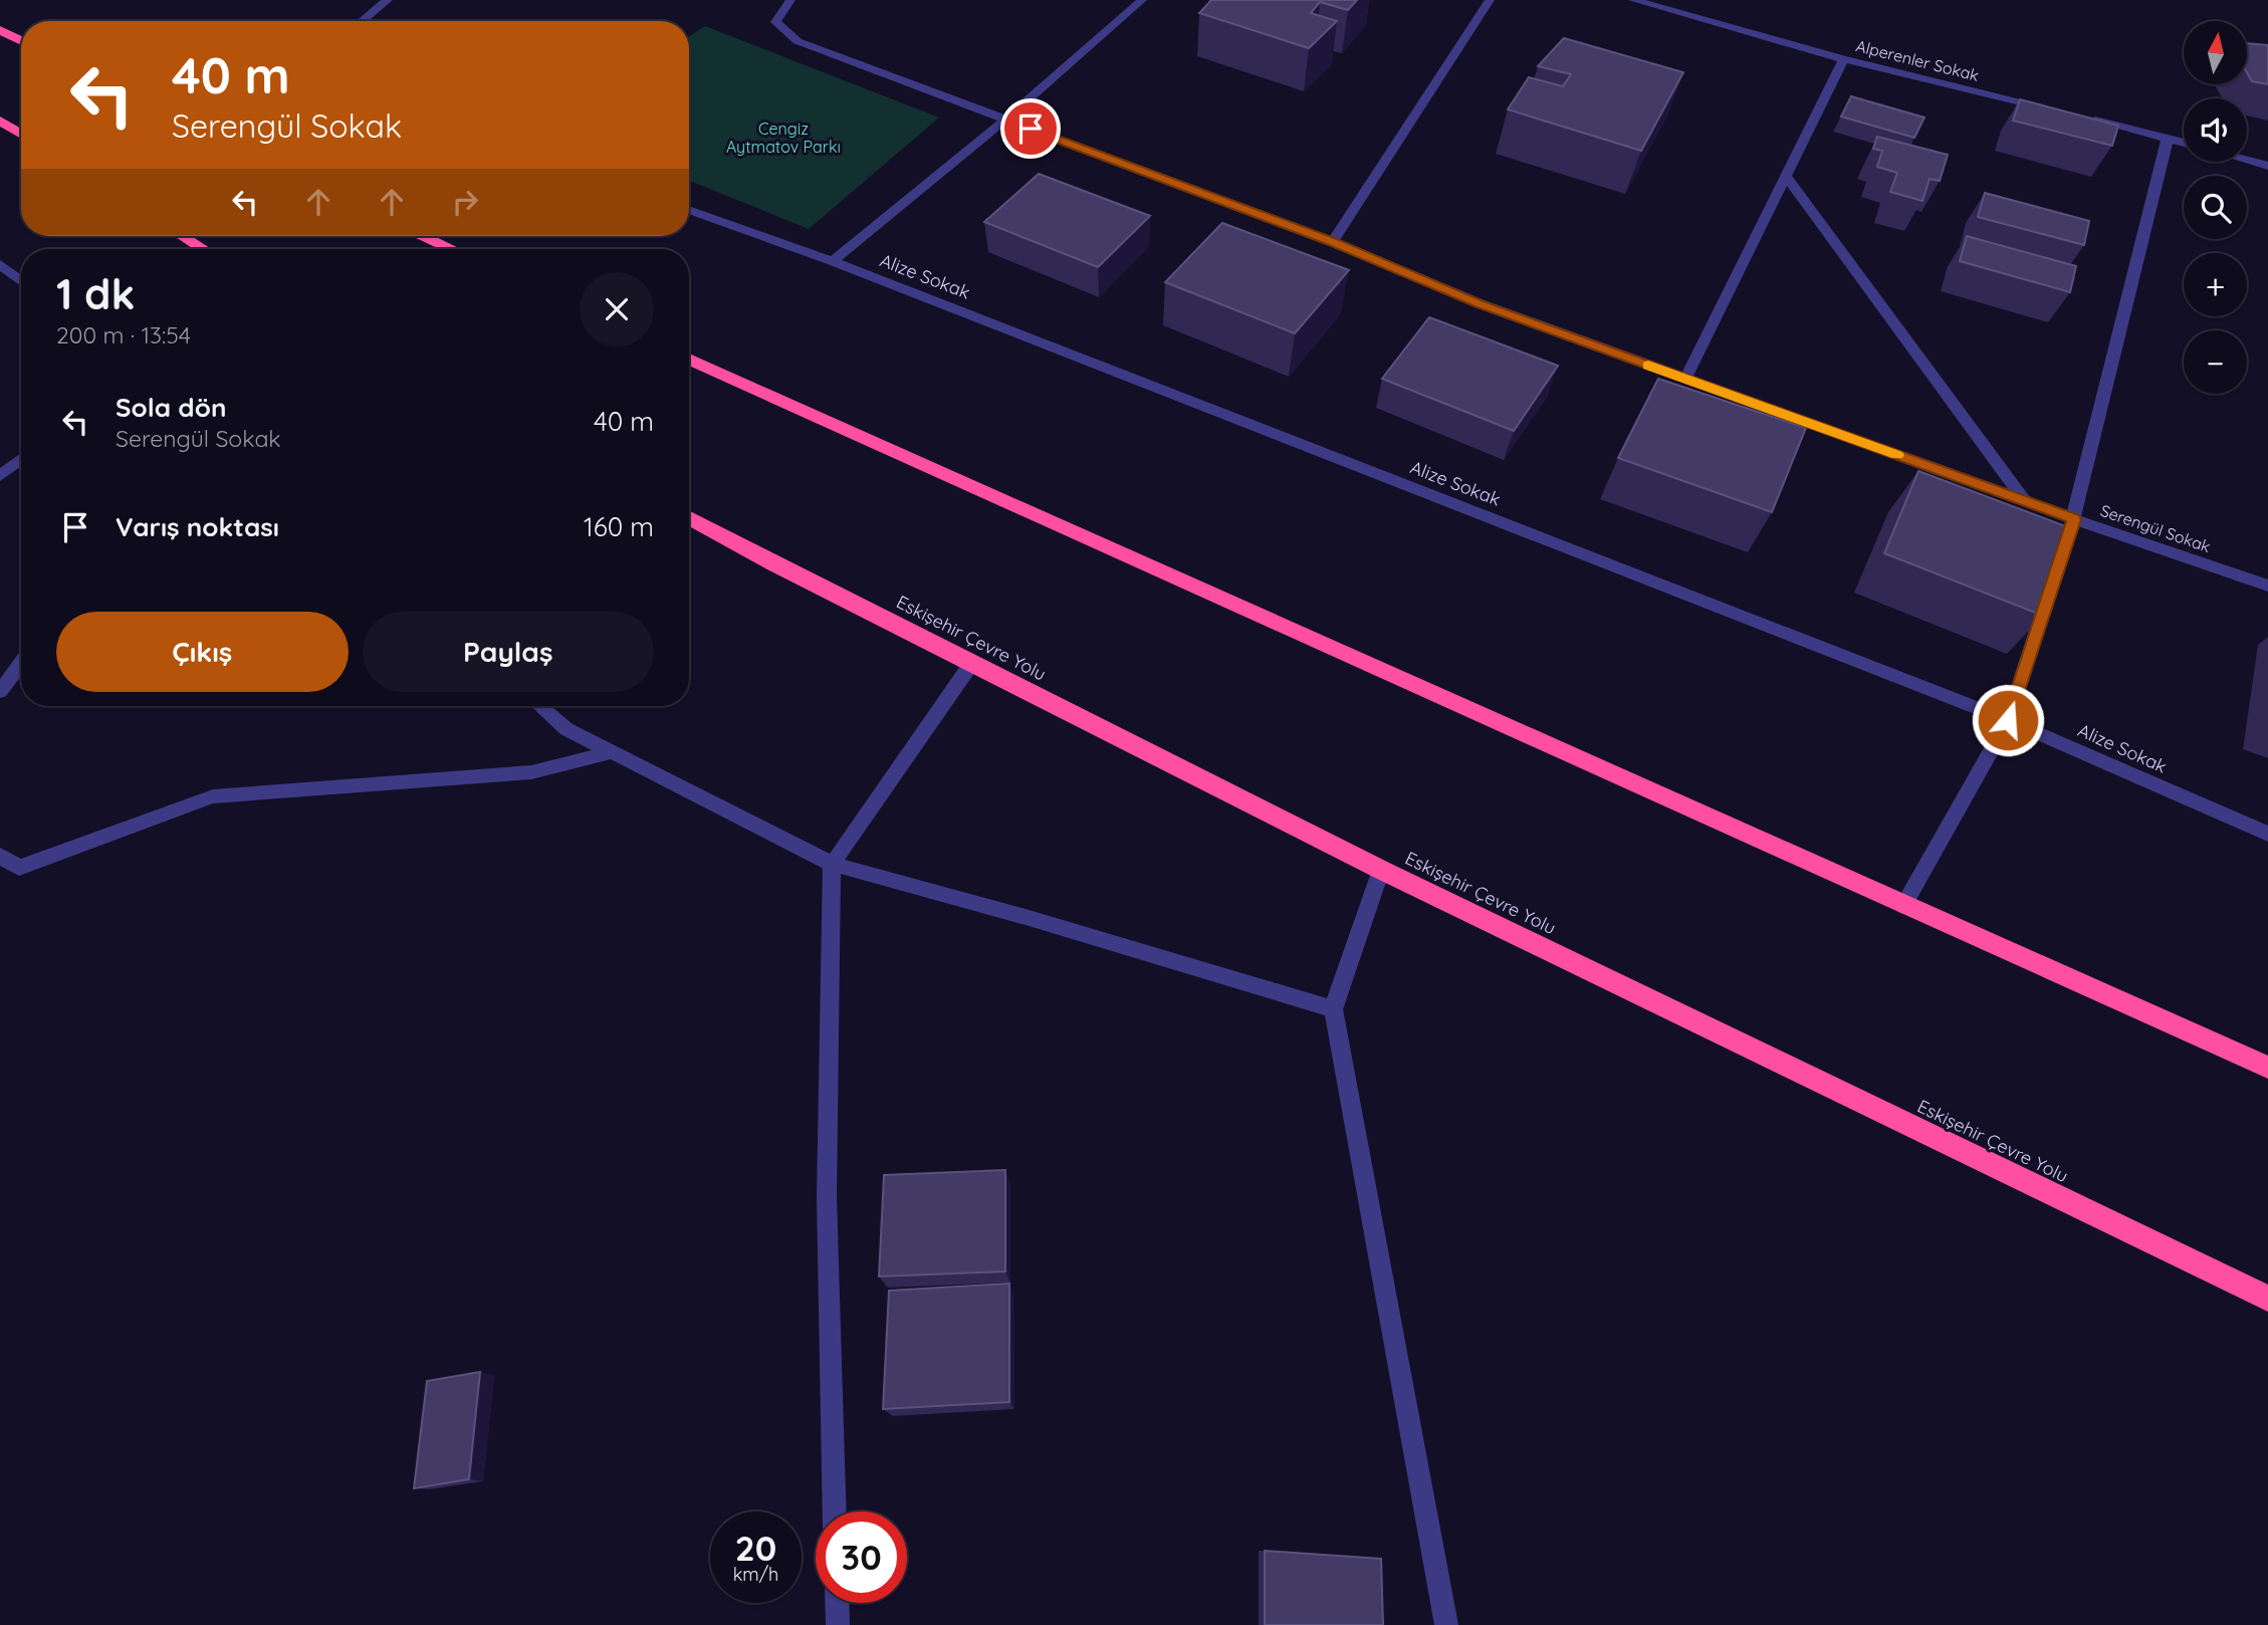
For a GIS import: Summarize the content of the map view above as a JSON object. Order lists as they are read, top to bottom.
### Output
{
  "streets": {
    "highway": ["Eskişehir Çevre Yolu"],
    "street": ["Alperenler Sokak", "Alize Sokak", "Serengül Sokak"]
  },
  "crossings": [
    ["Alize Sokak", "Serengül Sokak"]
  ],
  "parks": ["Cengiz Aytmatov Parkı"],
  "north": "top",
  "page": {
    "map_buttons": ["+", "−"],
    "turn": ["40 m", "Serengül Sokak"],
    "heading": ["1 dk", "200 m · 13:54"],
    "list": [
      {
        "name": "Sola dön",
        "note": "Serengül Sokak",
        "value": "40 m"
      },
      {
        "name": "Varış noktası",
        "value": "160 m"
      }
    ],
    "buttons": ["Çıkış", "Paylaş"],
    "speed": "20 km/h",
    "limit": "30"
  }
}
